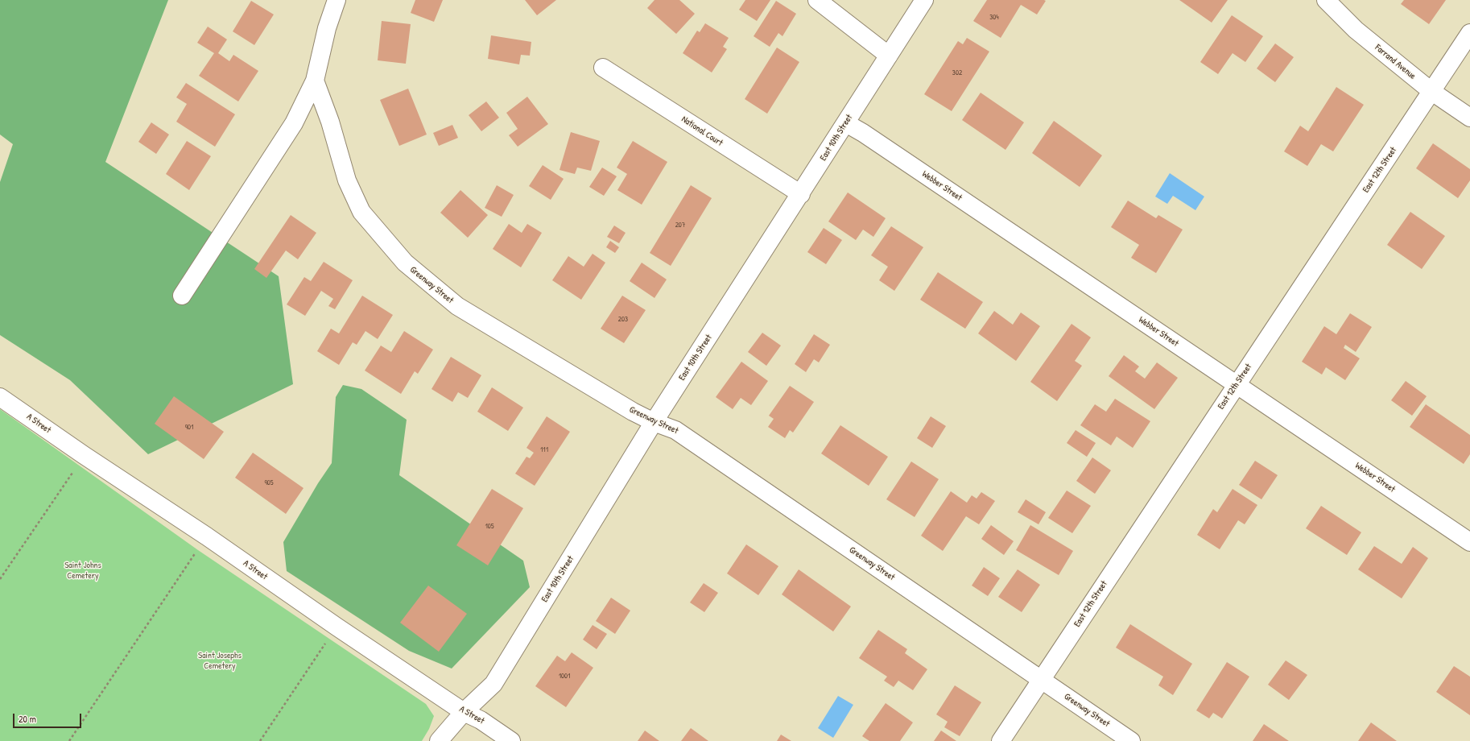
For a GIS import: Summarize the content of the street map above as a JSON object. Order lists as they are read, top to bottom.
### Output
{
  "streets": {
    "street": [
      "Farrand Avenue",
      "National Court",
      "East 10th Street",
      "East 12th Street",
      "Webber Street",
      "Greenway Street",
      "A Street"
    ]
  },
  "crossings": [
    ["Farrand Avenue", "East 12th Street"],
    ["National Court", "East 10th Street"],
    ["East 10th Street", "Webber Street"],
    ["East 10th Street", "Greenway Street"],
    ["East 10th Street", "A Street"],
    ["East 12th Street", "Webber Street"],
    ["East 12th Street", "Greenway Street"]
  ],
  "parks": ["Saint Johns Cemetery", "Saint Josephs Cemetery"],
  "house_numbers": [
    "304",
    "302",
    "207",
    "203",
    "901",
    "111",
    "905",
    "105",
    "1001"
  ],
  "scale_bar": "20 m"
}
